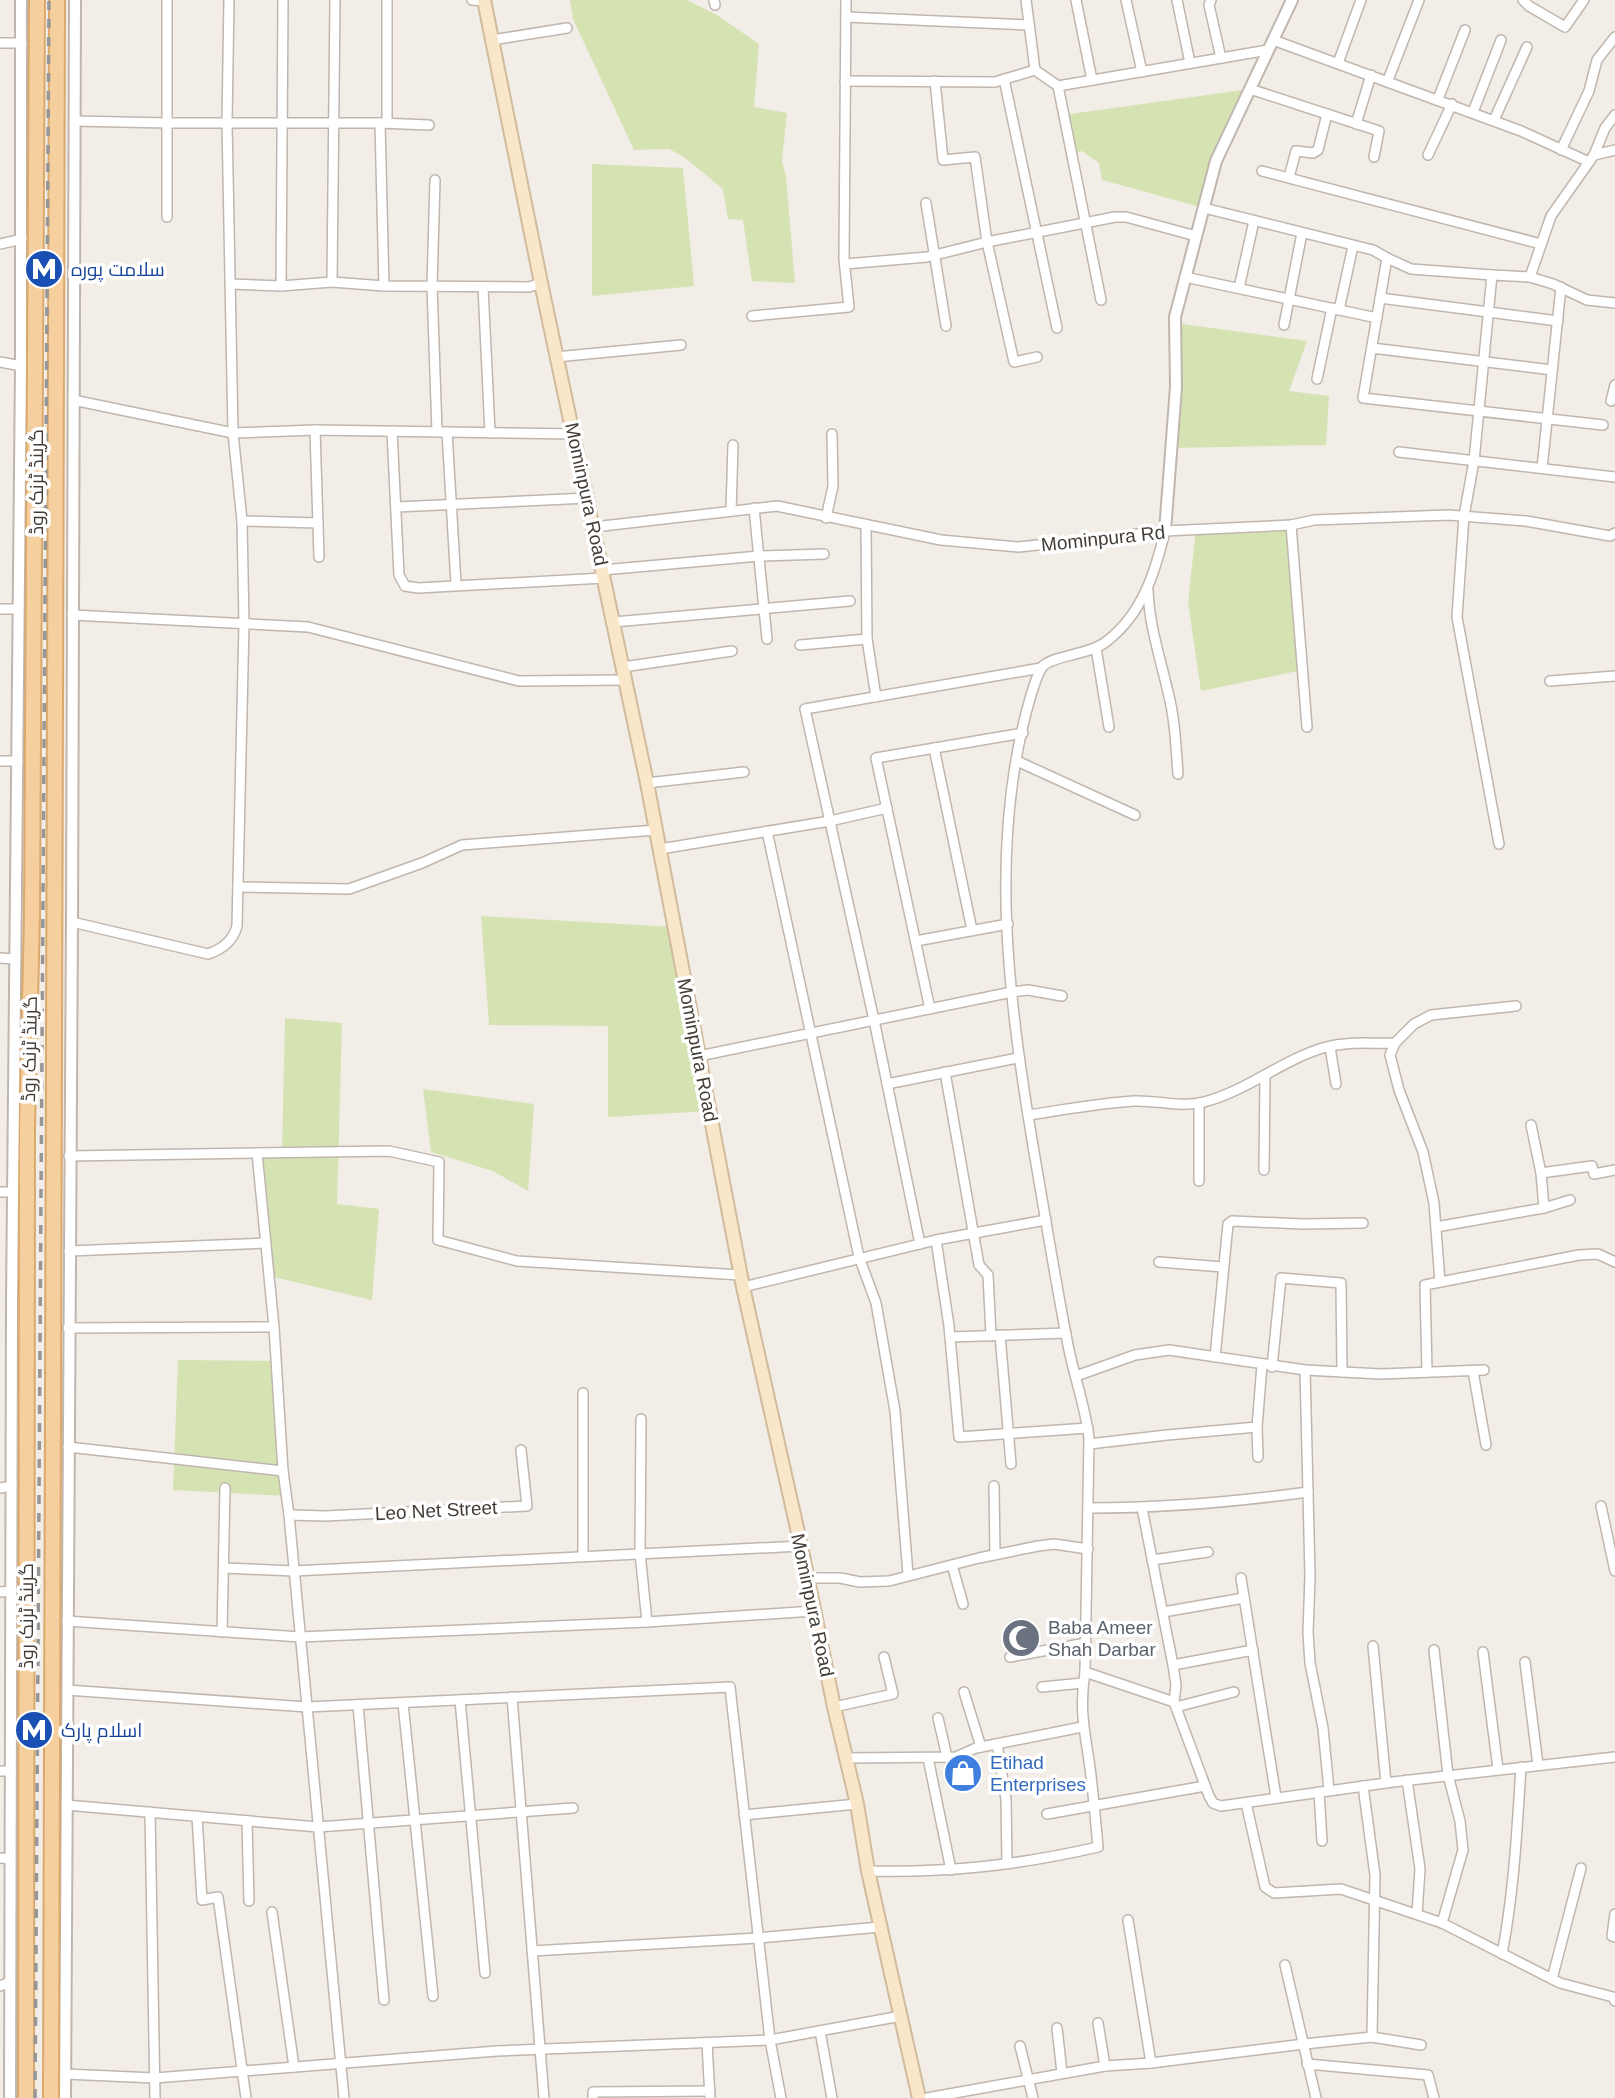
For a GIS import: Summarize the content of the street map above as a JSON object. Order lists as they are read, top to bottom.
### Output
{
  "streets": {
    "main road": ["گرینڈ ٹرنک روڈ", "Mominpura Road"],
    "street": ["Mominpura Rd", "Leo Net Street"]
  },
  "crossings": [
    ["Mominpura Road", "Mominpura Rd"]
  ],
  "places": {
    "metro station": ["سلامت پورہ", "اسلام پارک"],
    "mosque": ["Baba Ameer Shah Darbar"],
    "shop": ["Etihad Enterprises"]
  }
}
